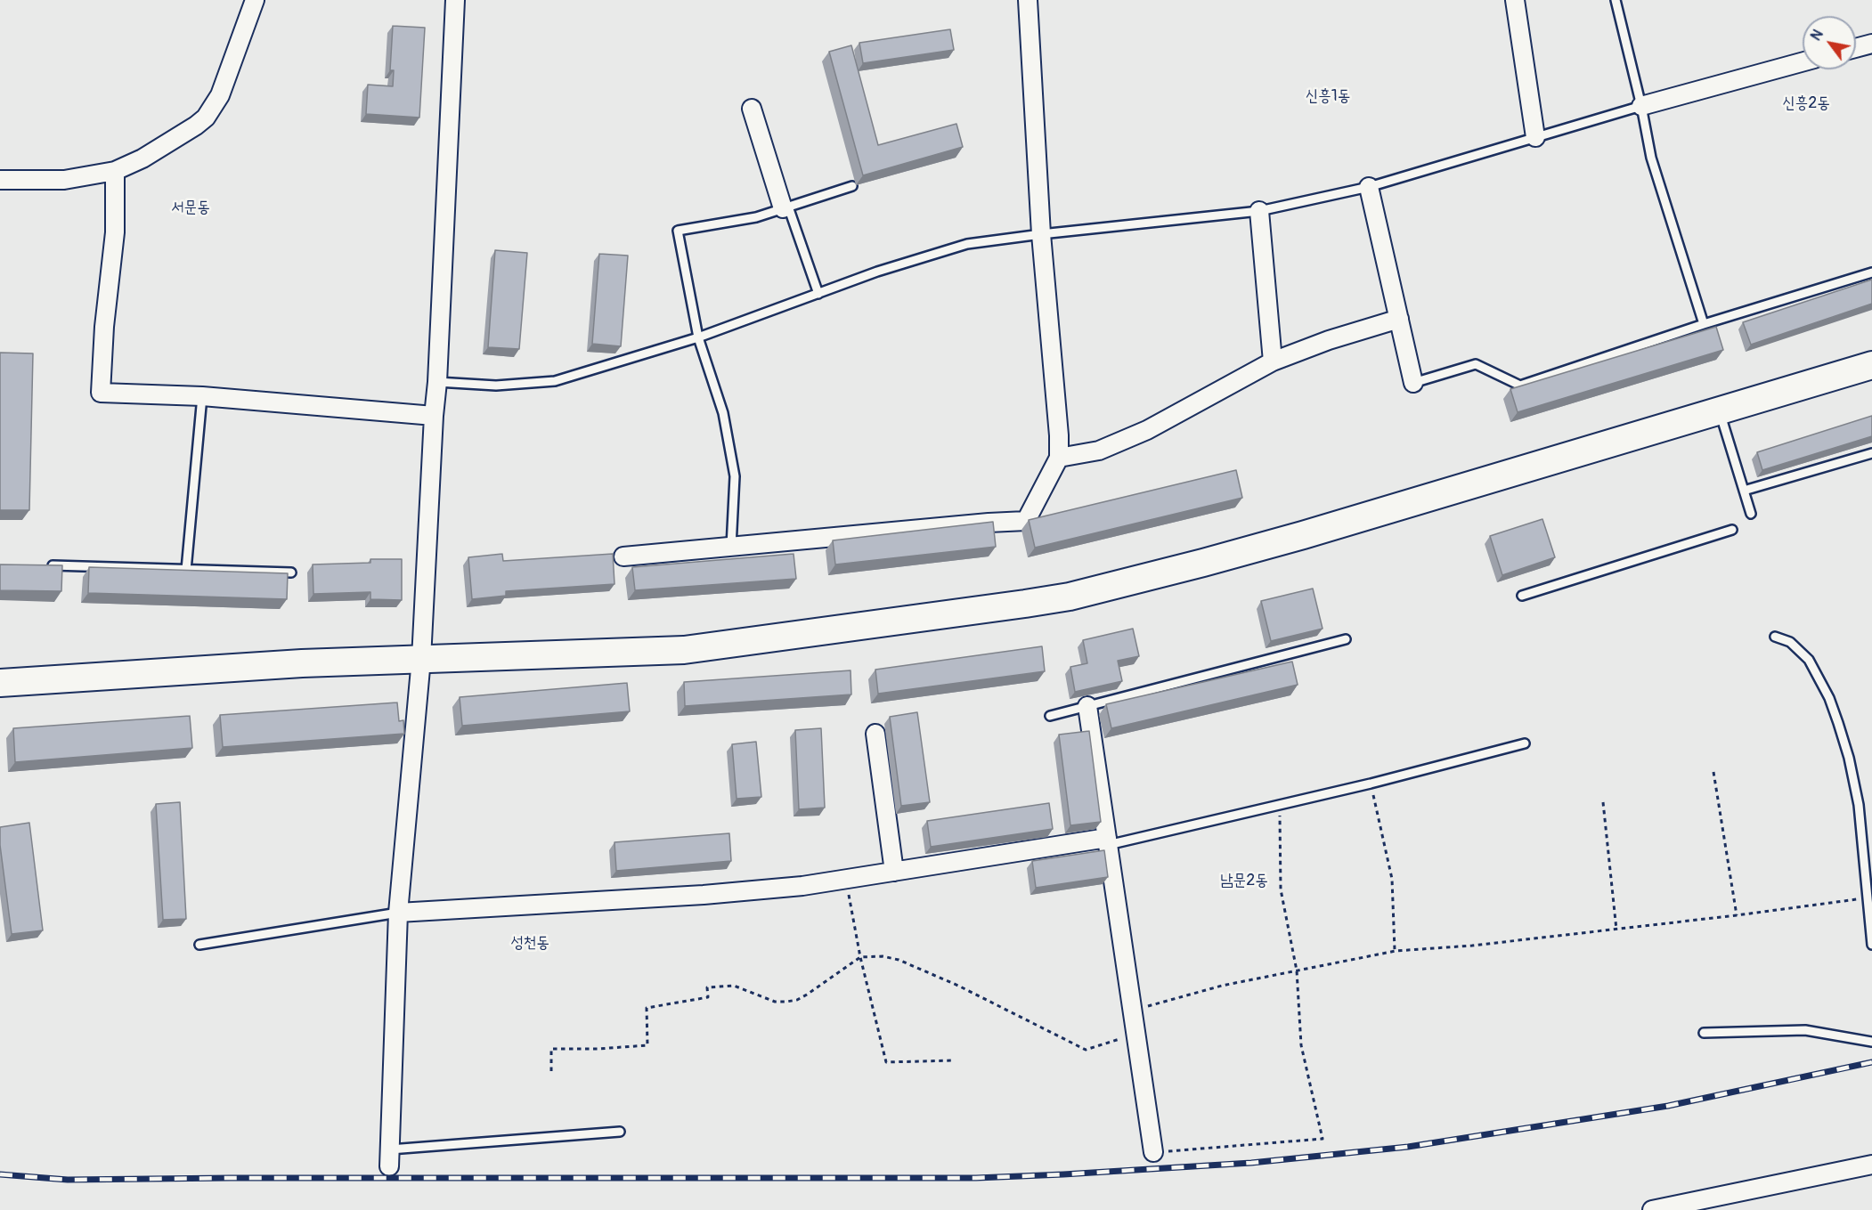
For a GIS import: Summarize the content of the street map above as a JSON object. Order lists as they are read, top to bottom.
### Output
{
  "districts": [
    "신흥1동",
    "신흥2동",
    "서문동",
    "남문2동",
    "성천동"
  ],
  "north": "top left"
}
